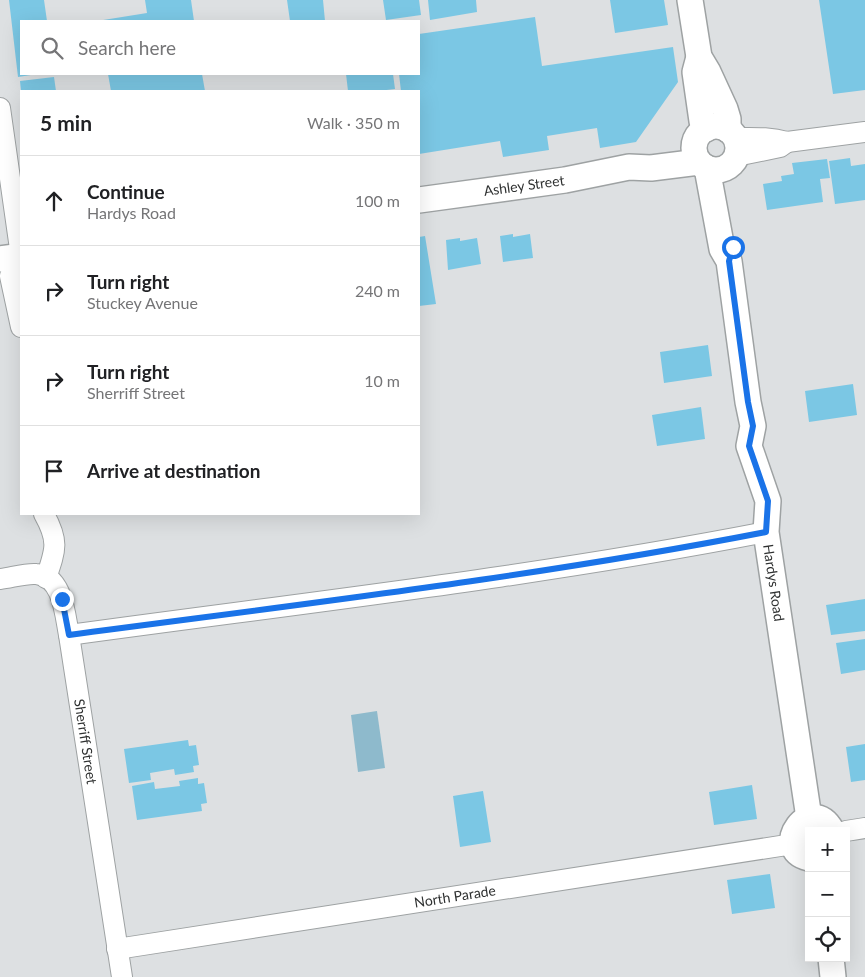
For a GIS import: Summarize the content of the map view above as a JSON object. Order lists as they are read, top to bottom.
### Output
{
  "streets": {
    "street": [
      "Ashley Street",
      "Hardys Road",
      "Sherriff Street",
      "North Parade"
    ]
  },
  "crossings": [
    ["Ashley Street", "Hardys Road"],
    ["Sherriff Street", "North Parade"]
  ],
  "page": {
    "search": "Search here",
    "heading": ["5 min", "Walk · 350 m"],
    "list": [
      ["Continue", "Hardys Road", "100 m"],
      ["Turn right", "Stuckey Avenue", "240 m"],
      ["Turn right", "Sherriff Street", "10 m"],
      "Arrive at destination"
    ],
    "map_buttons": ["+", "−"]
  }
}
